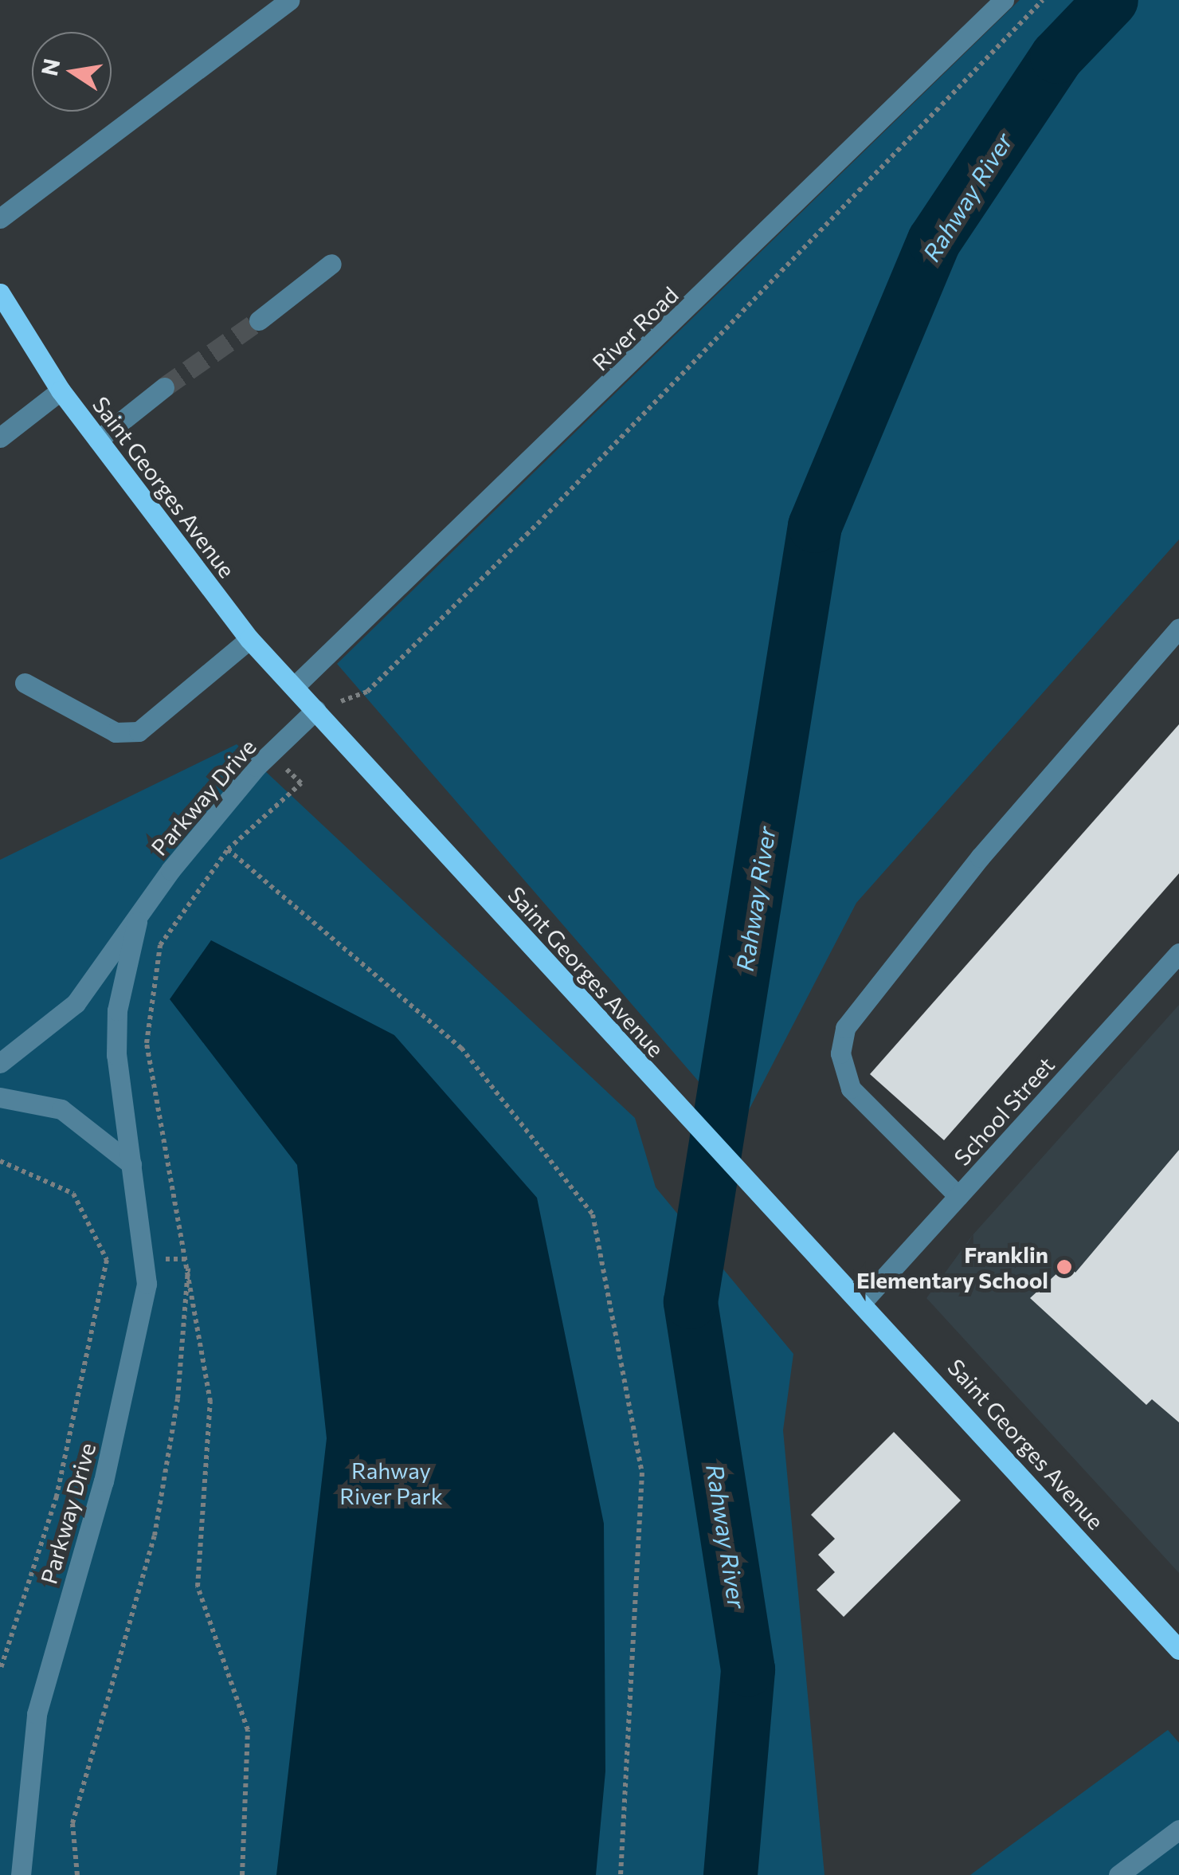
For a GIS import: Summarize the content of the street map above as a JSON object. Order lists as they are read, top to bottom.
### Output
{
  "streets": {
    "main road": ["Saint Georges Avenue"],
    "street": ["River Road", "Parkway Drive", "School Street"]
  },
  "crossings": [
    ["River Road", "Saint Georges Avenue"],
    ["Saint Georges Avenue", "Parkway Drive"],
    ["Saint Georges Avenue", "School Street"]
  ],
  "water": ["Rahway River"],
  "parks": ["Rahway River Park"],
  "places": ["Franklin Elementary School"],
  "north": "left"
}
